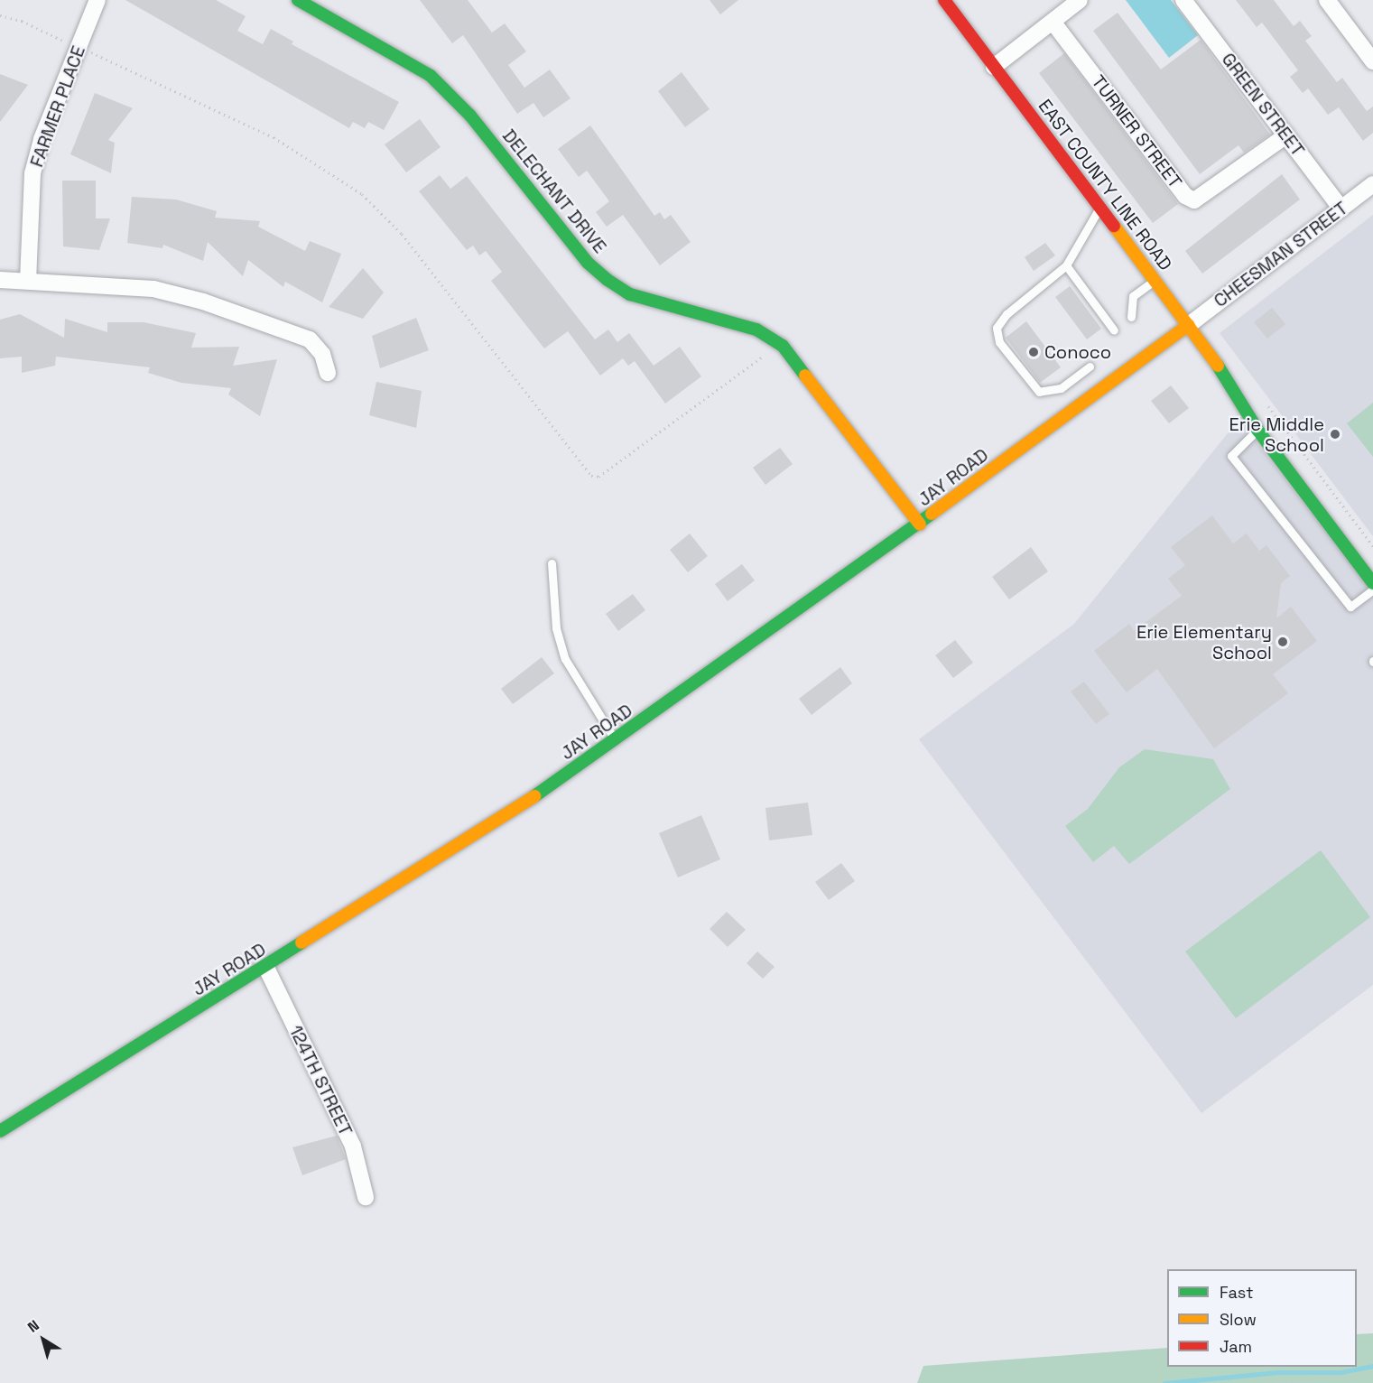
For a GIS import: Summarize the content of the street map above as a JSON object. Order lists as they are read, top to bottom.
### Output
{
  "streets": {
    "street": [
      "GREEN STREET",
      "FARMER PLACE",
      "TURNER STREET",
      "EAST COUNTY LINE ROAD",
      "DELECHANT DRIVE",
      "CHEESMAN STREET",
      "JAY ROAD",
      "124TH STREET"
    ]
  },
  "crossings": [
    ["GREEN STREET", "TURNER STREET"],
    ["GREEN STREET", "CHEESMAN STREET"],
    ["EAST COUNTY LINE ROAD", "CHEESMAN STREET"],
    ["EAST COUNTY LINE ROAD", "JAY ROAD"],
    ["DELECHANT DRIVE", "JAY ROAD"],
    ["CHEESMAN STREET", "JAY ROAD"],
    ["JAY ROAD", "124TH STREET"]
  ],
  "places": ["Conoco", "Erie Middle School", "Erie Elementary School"],
  "legend": ["Fast", "Slow", "Jam"],
  "north": "top left"
}
